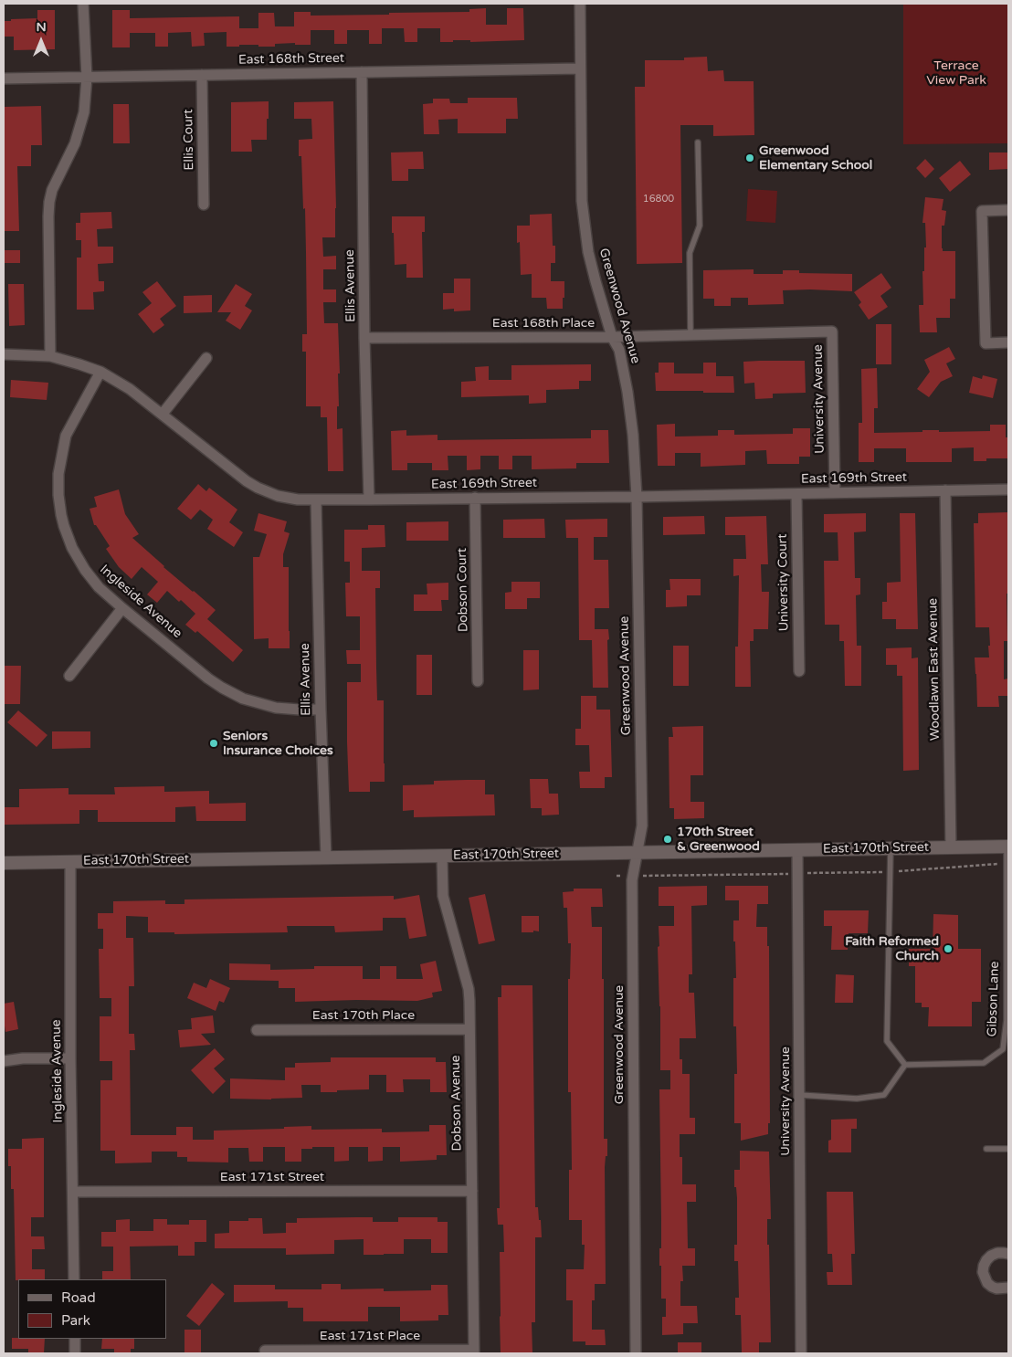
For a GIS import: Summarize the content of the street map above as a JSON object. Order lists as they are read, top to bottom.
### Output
{
  "streets": {
    "street": [
      "East 168th Street",
      "Ellis Court",
      "Ellis Avenue",
      "Greenwood Avenue",
      "East 168th Place",
      "University Avenue",
      "East 169th Street",
      "University Court",
      "Dobson Court",
      "Ingleside Avenue",
      "Woodlawn East Avenue",
      "East 170th Street",
      "East 170th Place",
      "Dobson Avenue",
      "East 171st Street",
      "East 171st Place"
    ],
    "lane": ["Gibson Lane"]
  },
  "crossings": [
    ["East 168th Street", "Ellis Court"],
    ["East 168th Street", "Ellis Avenue"],
    ["East 168th Street", "Greenwood Avenue"],
    ["Ellis Avenue", "East 168th Place"],
    ["Ellis Avenue", "East 169th Street"],
    ["Ellis Avenue", "Ingleside Avenue"],
    ["Ellis Avenue", "East 170th Street"],
    ["Greenwood Avenue", "East 168th Place"],
    ["Greenwood Avenue", "East 169th Street"],
    ["Greenwood Avenue", "East 170th Street"],
    ["East 168th Place", "University Avenue"],
    ["University Avenue", "East 169th Street"],
    ["University Avenue", "East 170th Street"],
    ["East 169th Street", "University Court"],
    ["East 169th Street", "Dobson Court"],
    ["East 169th Street", "Ingleside Avenue"],
    ["East 169th Street", "Woodlawn East Avenue"],
    ["Ingleside Avenue", "East 170th Street"],
    ["Ingleside Avenue", "East 171st Street"],
    ["Woodlawn East Avenue", "East 170th Street"],
    ["East 170th Street", "Gibson Lane"],
    ["East 170th Street", "Dobson Avenue"],
    ["East 170th Place", "Dobson Avenue"],
    ["Dobson Avenue", "East 171st Street"],
    ["Dobson Avenue", "East 171st Place"]
  ],
  "parks": ["Terrace View Park"],
  "places": [
    "Greenwood Elementary School",
    "Seniors Insurance Choices",
    "170th Street & Greenwood",
    "Faith Reformed Church"
  ],
  "house_numbers": ["16800"],
  "legend": ["Road", "Park"],
  "north": "top"
}
